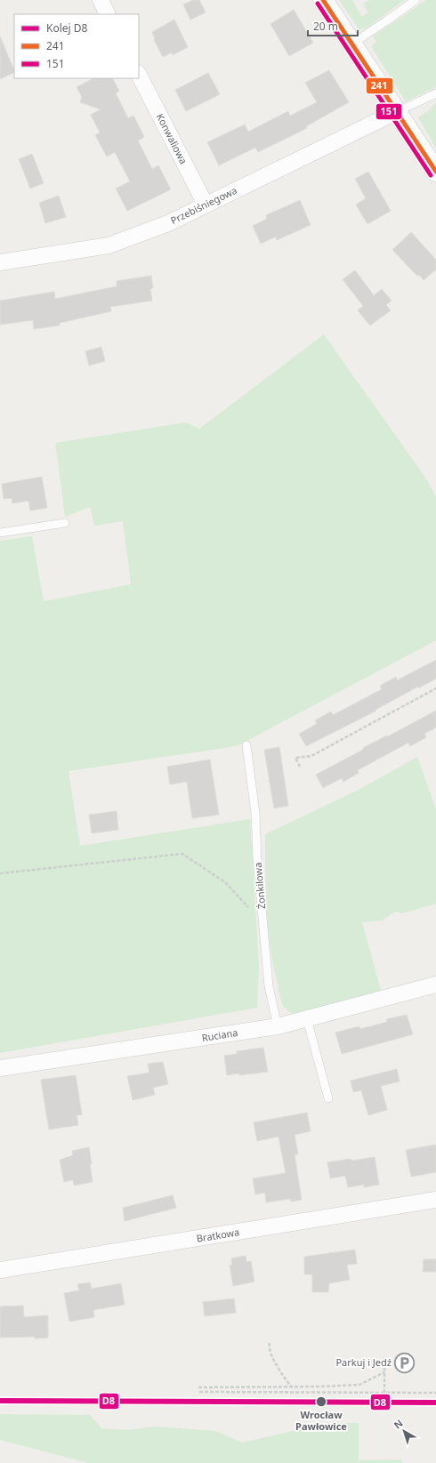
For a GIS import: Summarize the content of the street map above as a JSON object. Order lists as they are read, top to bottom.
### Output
{
  "streets": {
    "street": [
      "Konwaliowa",
      "Przebiśniegowa",
      "Ruciana",
      "Bratkowa"
    ],
    "lane": ["Żonkilowa"]
  },
  "crossings": [
    ["Konwaliowa", "Przebiśniegowa"],
    ["Żonkilowa", "Ruciana"]
  ],
  "places": {
    "parking": ["Parkuj i Jedź"],
    "other": ["Wrocław Pawłowice"]
  },
  "lines": ["transit line 241", "transit line 151", "rail line D8"],
  "legend": ["Kolej D8", "241", "151"],
  "scale_bar": "20 m",
  "north": "top left"
}
